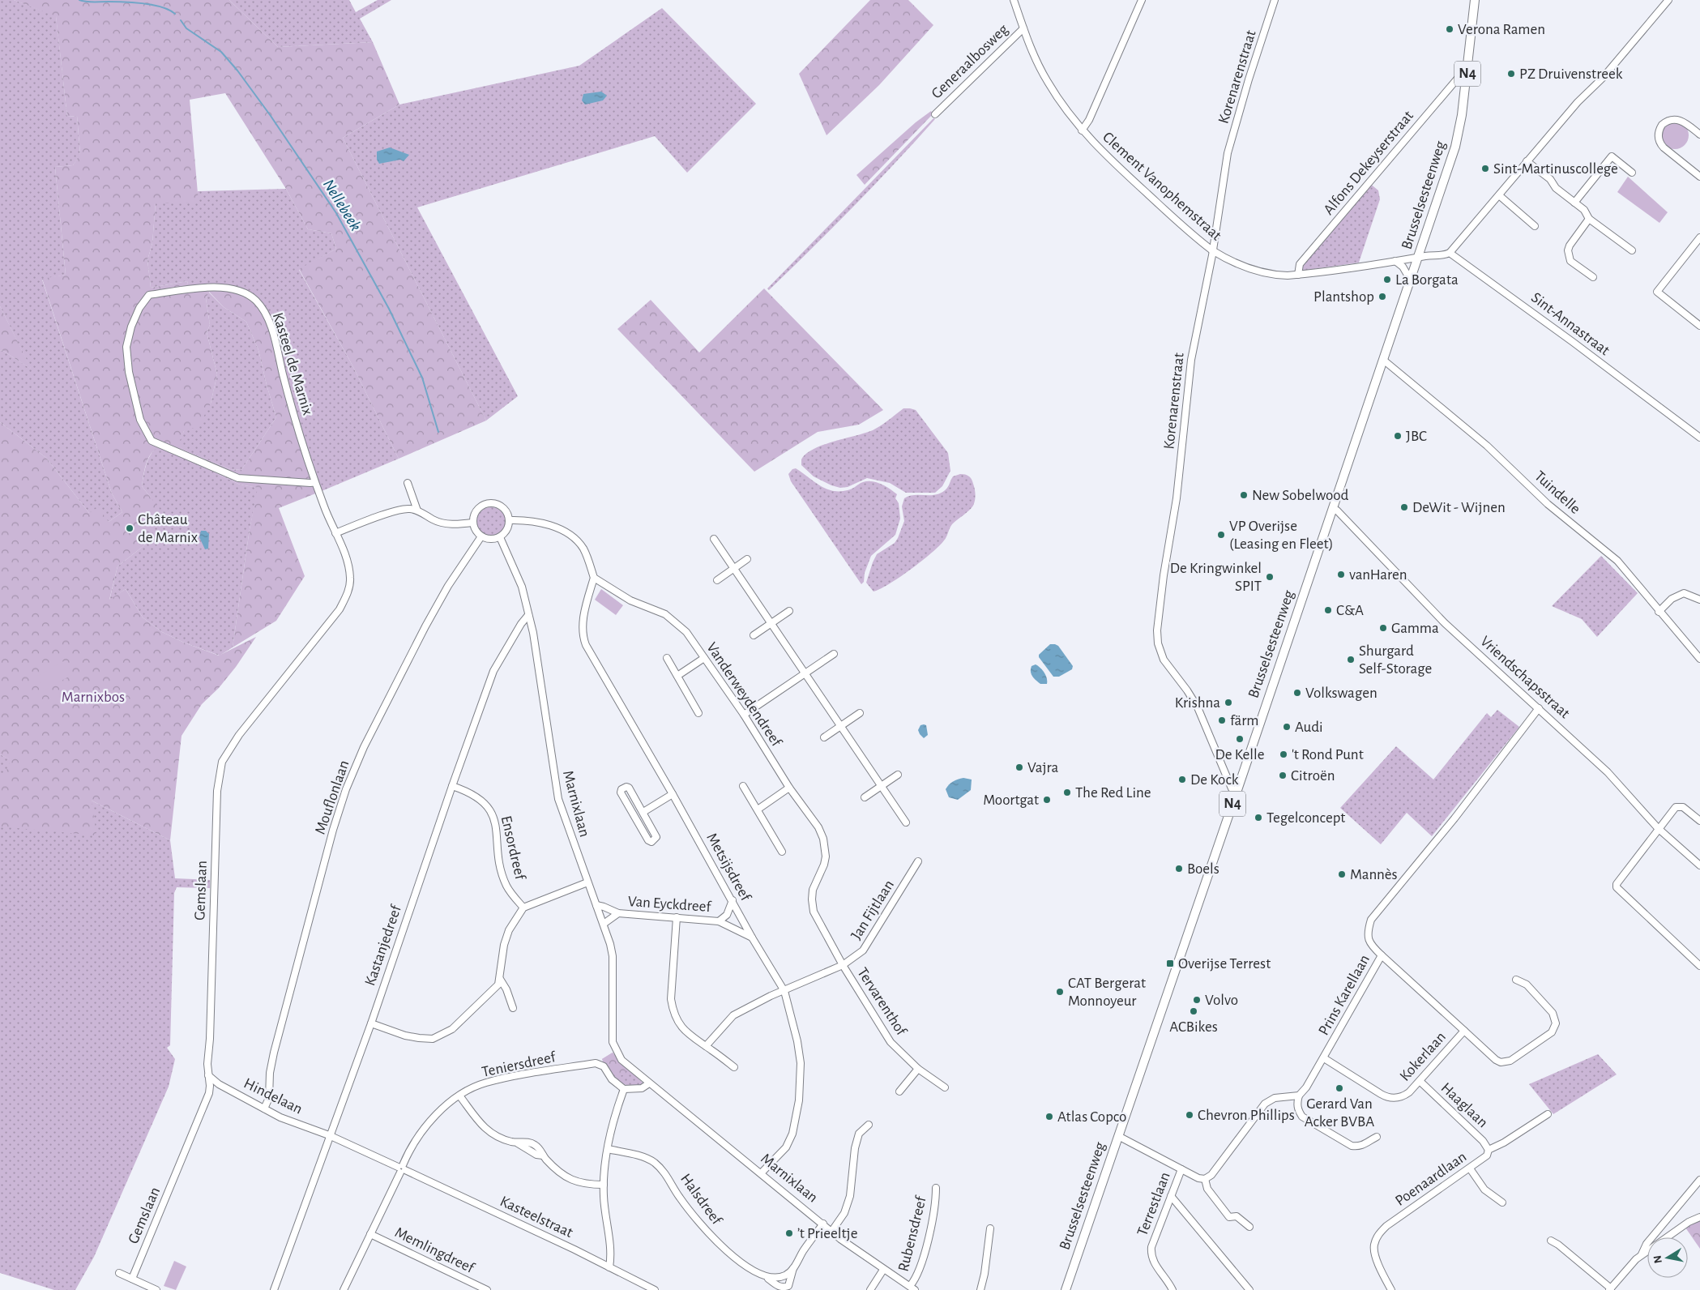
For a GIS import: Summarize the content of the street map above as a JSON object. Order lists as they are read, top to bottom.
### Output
{
  "streets": {
    "main road": ["N4", "Brusselsesteenweg"],
    "street": [
      "Generaalbosweg",
      "Korenarenstraat",
      "Alfons Dekeyserstraat",
      "Clement Vanophemstraat",
      "Sint-Annastraat",
      "Kasteel de Marnix",
      "Tuindelle",
      "Vriendschapsstraat",
      "Vanderweydendreef",
      "Mouflonlaan",
      "Marnixlaan",
      "Ensordreef",
      "Metsijsdreef",
      "Gemslaan",
      "Van Eyckdreef",
      "Jan Fijtlaan",
      "Kastanjedreef",
      "Prins Karellaan",
      "Tervarenthof",
      "Kokerlaan",
      "Teniersdreef",
      "Hindelaan",
      "Haaglaan",
      "Poenaardlaan",
      "Halsdreef",
      "Terrestlaan",
      "Kasteelstraat",
      "Rubensdreef",
      "Memlingdreef"
    ]
  },
  "crossings": [
    ["Generaalbosweg", "Clement Vanophemstraat"],
    ["Korenarenstraat", "Clement Vanophemstraat"],
    ["Korenarenstraat", "Brusselsesteenweg"],
    ["Alfons Dekeyserstraat", "Clement Vanophemstraat"],
    ["Alfons Dekeyserstraat", "Brusselsesteenweg"],
    ["Clement Vanophemstraat", "Brusselsesteenweg"],
    ["Brusselsesteenweg", "Tuindelle"],
    ["Brusselsesteenweg", "Vriendschapsstraat"],
    ["Kasteel de Marnix", "Gemslaan"],
    ["Vriendschapsstraat", "Prins Karellaan"],
    ["Vanderweydendreef", "Metsijsdreef"],
    ["Vanderweydendreef", "Jan Fijtlaan"],
    ["Vanderweydendreef", "Tervarenthof"],
    ["Mouflonlaan", "Marnixlaan"],
    ["Mouflonlaan", "Hindelaan"],
    ["Marnixlaan", "Metsijsdreef"],
    ["Marnixlaan", "Van Eyckdreef"],
    ["Marnixlaan", "Kastanjedreef"],
    ["Marnixlaan", "Halsdreef"],
    ["Marnixlaan", "Rubensdreef"],
    ["Ensordreef", "Kastanjedreef"],
    ["Metsijsdreef", "Van Eyckdreef"],
    ["Gemslaan", "Hindelaan"],
    ["Jan Fijtlaan", "Tervarenthof"],
    ["Kastanjedreef", "Hindelaan"],
    ["Kastanjedreef", "Kasteelstraat"],
    ["Prins Karellaan", "Kokerlaan"],
    ["Kokerlaan", "Haaglaan"],
    ["Teniersdreef", "Kasteelstraat"],
    ["Teniersdreef", "Memlingdreef"],
    ["Hindelaan", "Kasteelstraat"],
    ["Haaglaan", "Poenaardlaan"]
  ],
  "water": ["Nellebeek"],
  "parks": ["Marnixbos"],
  "places": {
    "other": [
      "Verona Ramen",
      "PZ Druivenstreek",
      "Sint-Martinuscollege",
      "La Borgata",
      "Plantshop",
      "JBC",
      "New Sobelwood",
      "DeWit - Wijnen",
      "Château de Marnix",
      "VP Overijse (Leasing en Fleet)",
      "vanHaren",
      "De Kringwinkel SPIT",
      "C&A",
      "Gamma",
      "Shurgard Self-Storage",
      "Volkswagen",
      "Krishna",
      "färm",
      "Audi",
      "De Kelle",
      "'t Rond Punt",
      "Vajra",
      "Citroën",
      "De Kock",
      "The Red Line",
      "Moortgat",
      "Tegelconcept",
      "Boels",
      "Mannès",
      "CAT Bergerat Monnoyeur",
      "Volvo",
      "ACBikes",
      "Gerard Van Acker BVBA",
      "Chevron Phillips",
      "Atlas Copco",
      "’t Prieeltje"
    ],
    "transit": ["Overijse Terrest"]
  },
  "north": "left"
}
